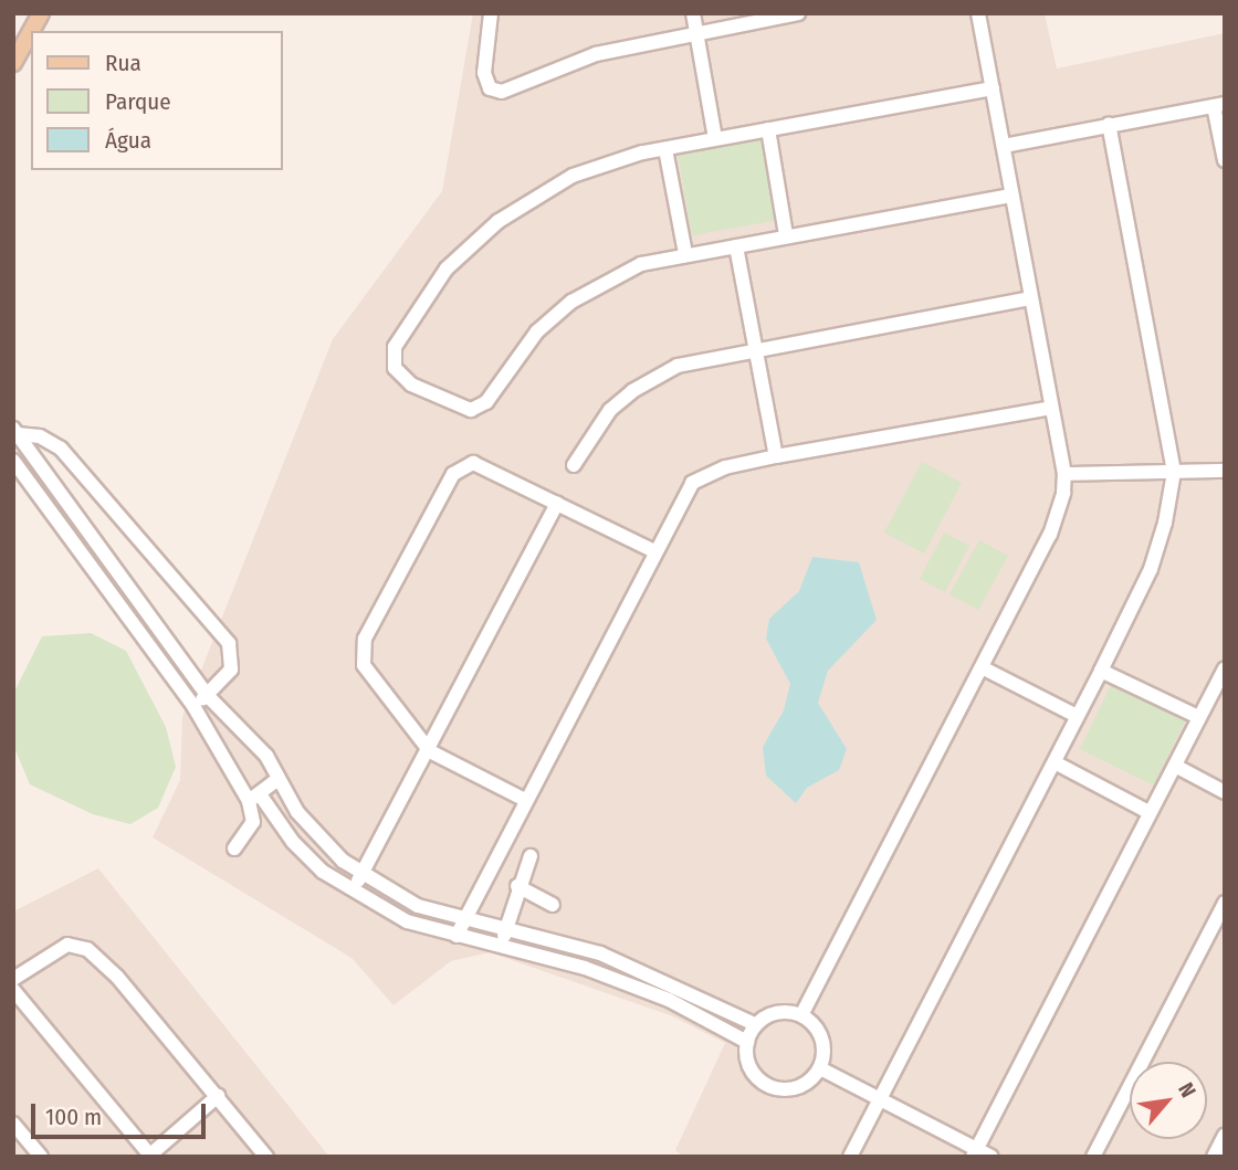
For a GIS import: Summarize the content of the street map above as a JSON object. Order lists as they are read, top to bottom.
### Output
{
  "legend": ["Rua", "Parque", "Água"],
  "scale_bar": "100 m",
  "north": "top right"
}
